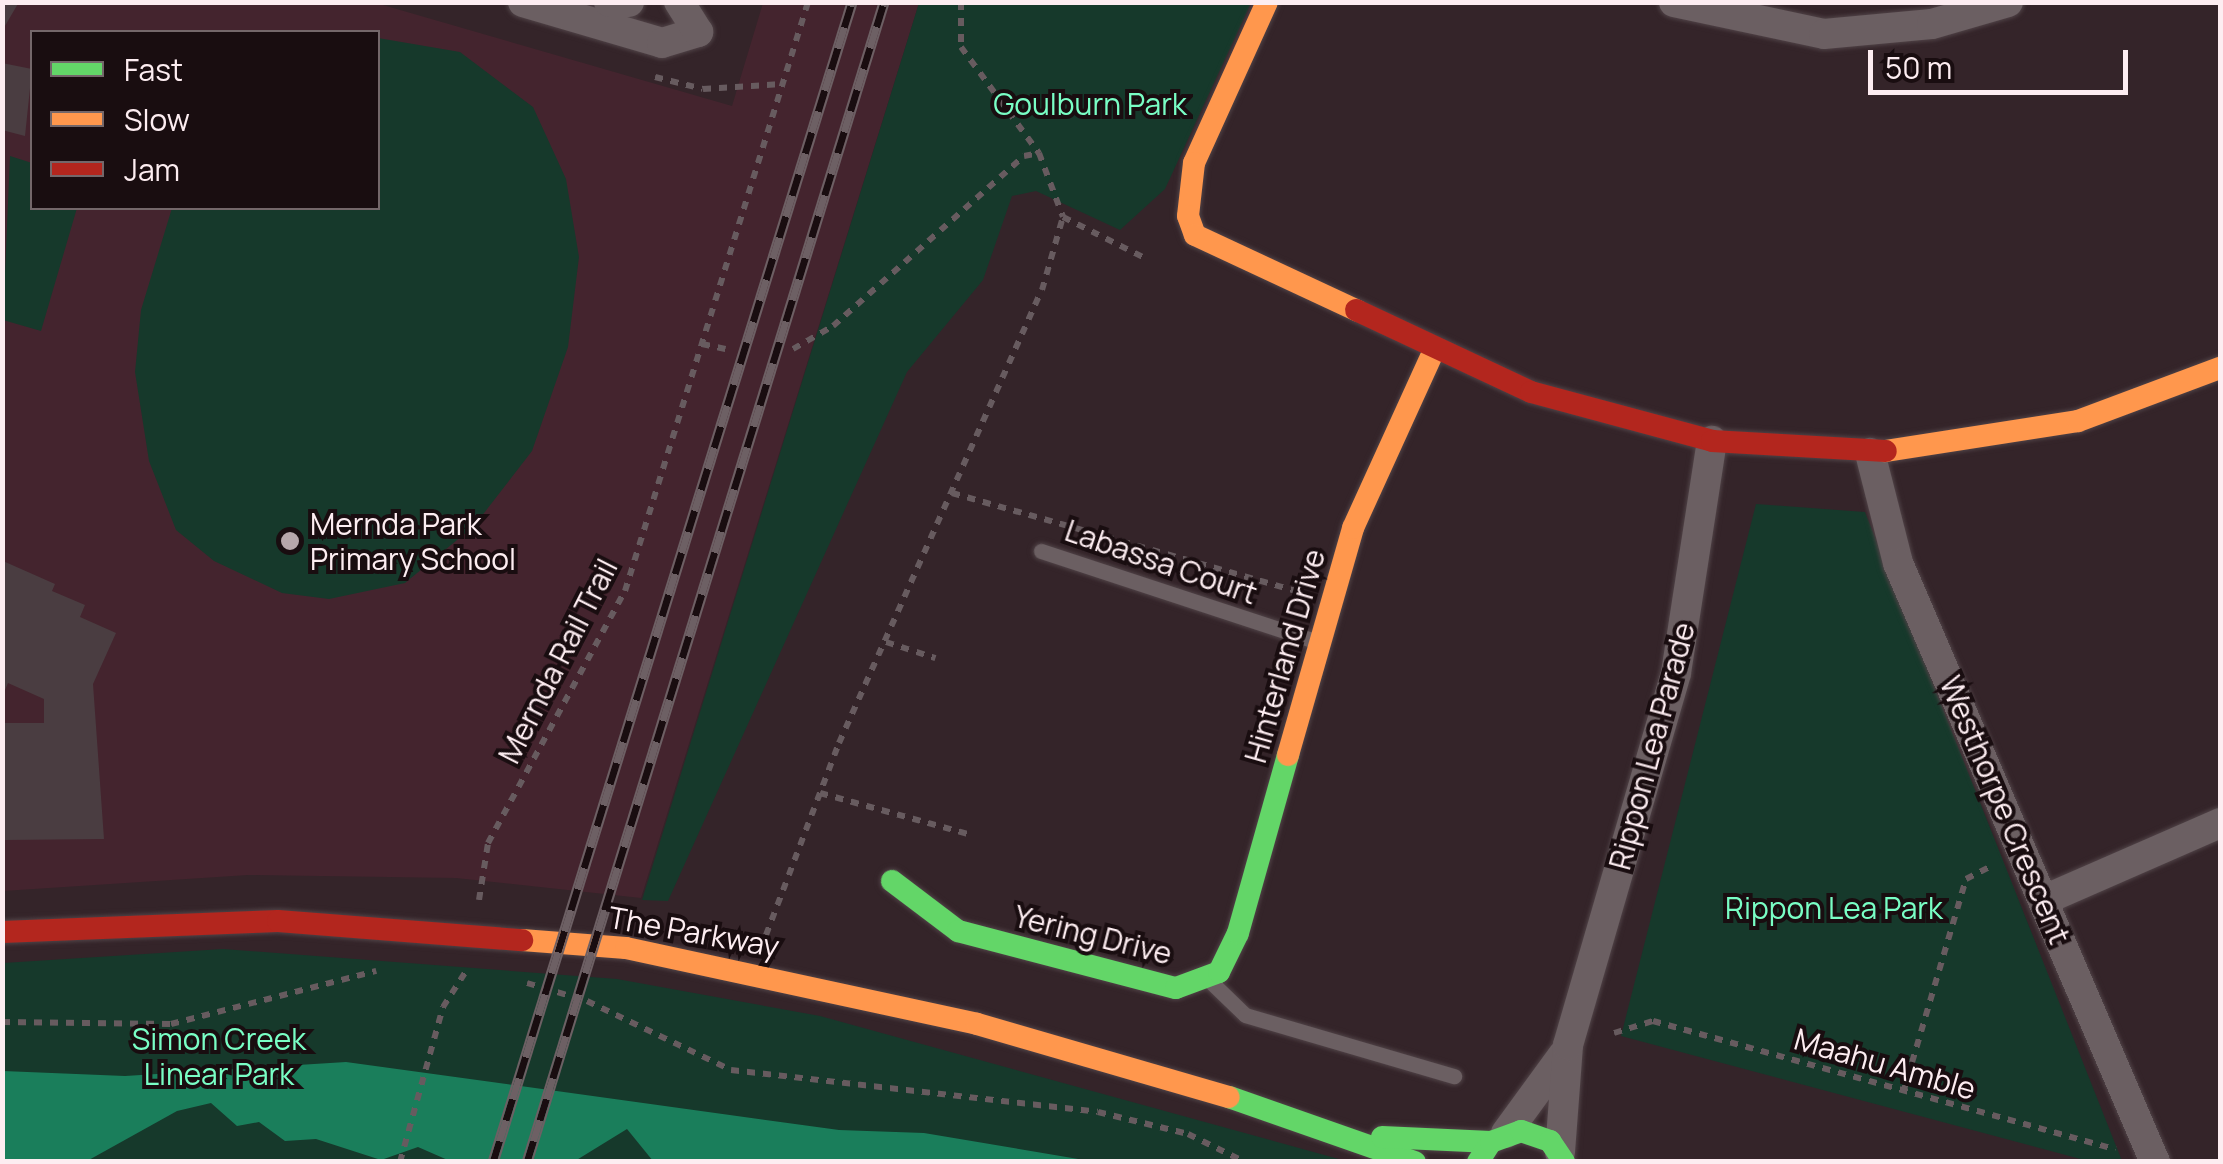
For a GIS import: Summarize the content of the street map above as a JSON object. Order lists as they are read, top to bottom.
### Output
{
  "streets": {
    "street": [
      "Hinterland Drive",
      "Rippon Lea Parade",
      "Westhorpe Crescent",
      "The Parkway",
      "Yering Drive"
    ],
    "lane": ["Labassa Court"],
    "path": ["Mernda Rail Trail", "Maahu Amble"]
  },
  "crossings": [
    ["Labassa Court", "Hinterland Drive"],
    ["Hinterland Drive", "Yering Drive"],
    ["Mernda Rail Trail", "The Parkway"],
    ["Rippon Lea Parade", "The Parkway"],
    ["Westhorpe Crescent", "Maahu Amble"]
  ],
  "parks": ["Goulburn Park", "Rippon Lea Park", "Simon Creek Linear Park"],
  "places": ["Mernda Park Primary School"],
  "legend": ["Fast", "Slow", "Jam"],
  "scale_bar": "50 m"
}
